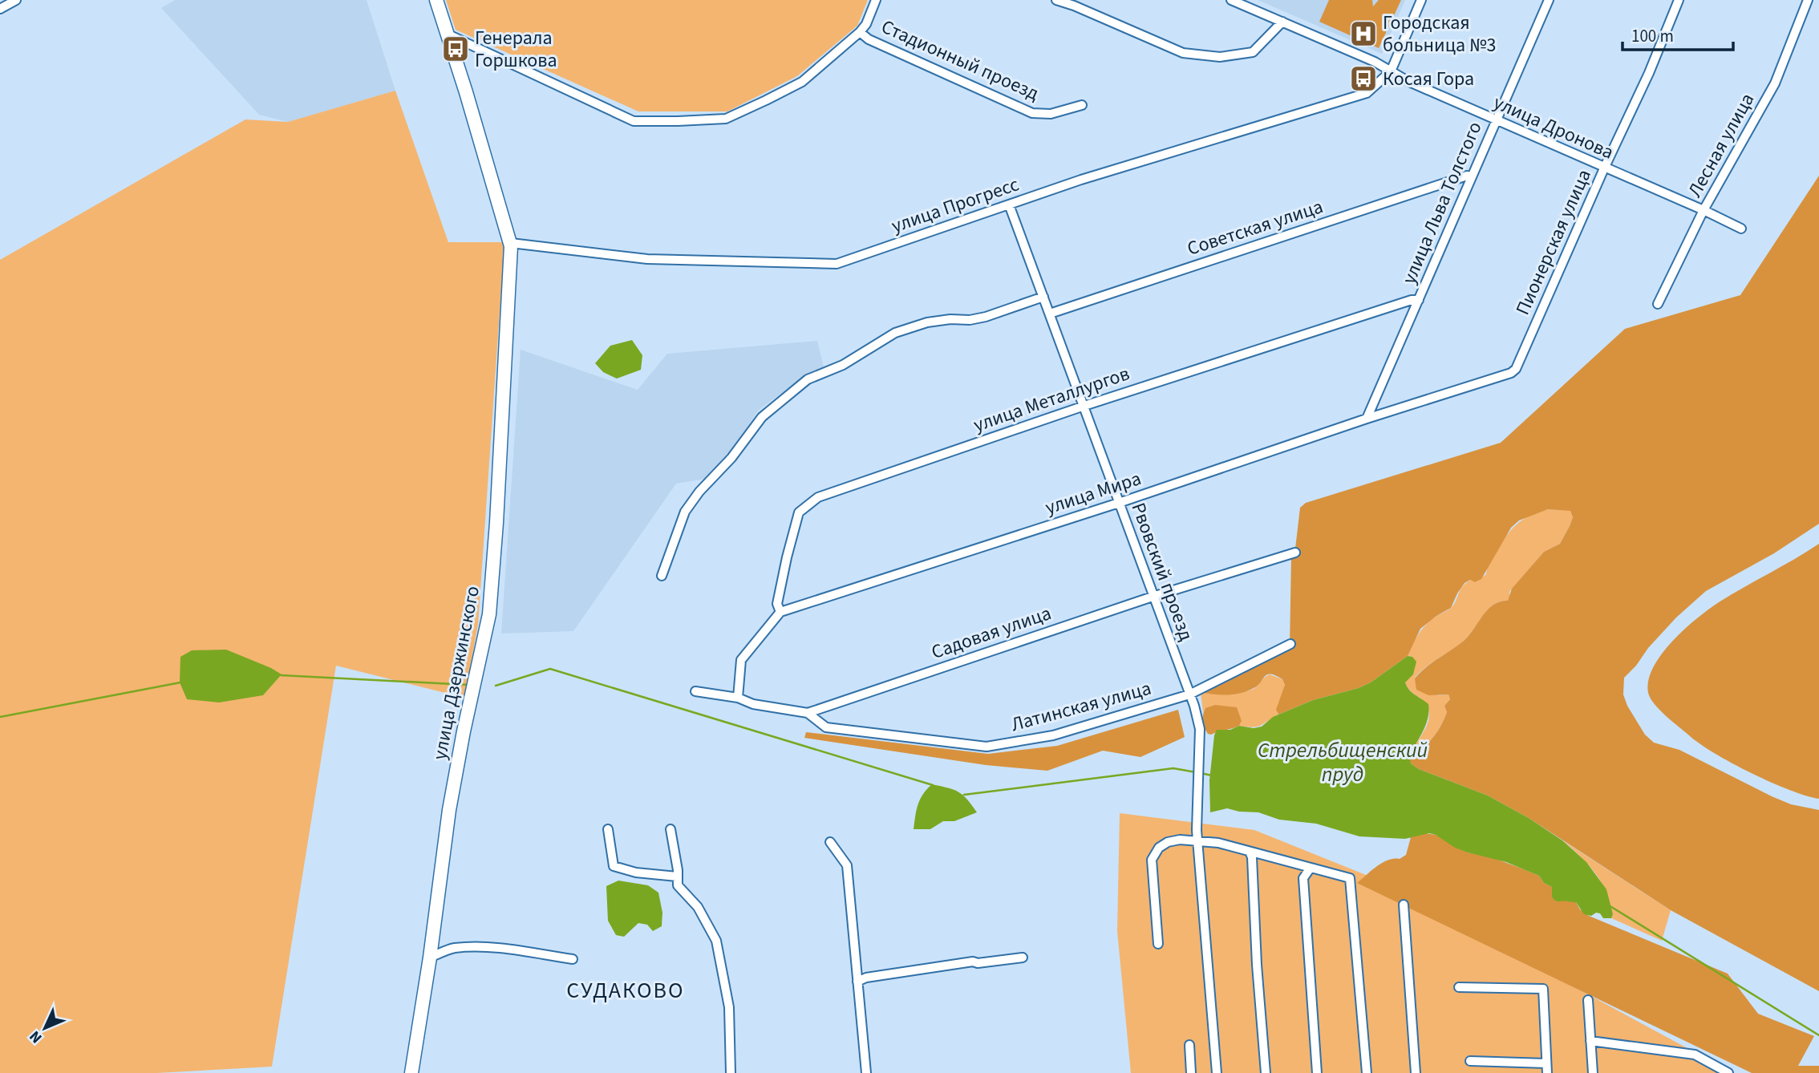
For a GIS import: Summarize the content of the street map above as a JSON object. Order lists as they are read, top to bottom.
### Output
{
  "streets": {
    "street": [
      "Стадионный проезд",
      "улица Дронова",
      "Лесная улица",
      "улица Льва Толстого",
      "улица Прогресс",
      "Советская улица",
      "Пионерская улица",
      "улица Металлургов",
      "улица Мира",
      "Рвовский проезд",
      "Садовая улица",
      "улица Дзержинского",
      "Латинская улица"
    ]
  },
  "crossings": [
    ["улица Дронова", "Лесная улица"],
    ["улица Дронова", "улица Льва Толстого"],
    ["улица Дронова", "улица Прогресс"],
    ["улица Дронова", "Пионерская улица"],
    ["улица Льва Толстого", "Советская улица"],
    ["улица Льва Толстого", "улица Металлургов"],
    ["улица Льва Толстого", "улица Мира"],
    ["улица Прогресс", "Рвовский проезд"],
    ["улица Прогресс", "улица Дзержинского"],
    ["Советская улица", "Рвовский проезд"],
    ["Пионерская улица", "улица Мира"],
    ["улица Металлургов", "улица Мира"],
    ["улица Металлургов", "Рвовский проезд"],
    ["улица Мира", "Рвовский проезд"],
    ["Рвовский проезд", "Садовая улица"],
    ["Рвовский проезд", "Латинская улица"],
    ["Садовая улица", "Латинская улица"]
  ],
  "districts": ["СУДАКОВО"],
  "water": ["Стрельбищенский пруд"],
  "places": {
    "hospital": ["Городская больница №3"],
    "bus stop": ["Генерала Горшкова", "Косая Гора"]
  },
  "scale_bar": "100 m",
  "north": "bottom left"
}
